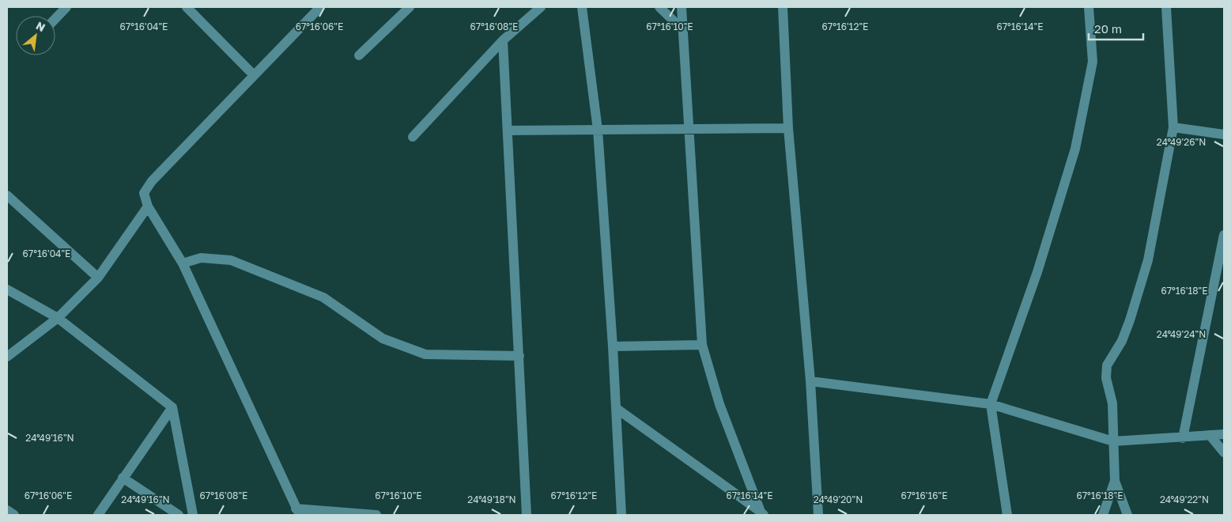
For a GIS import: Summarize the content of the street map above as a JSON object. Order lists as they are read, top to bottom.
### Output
{
  "scale_bar": "20 m",
  "north": "top right",
  "coordinates": [
    "67°16'04\"E",
    "67°16'06\"E",
    "67°16'08\"E",
    "67°16'10\"E",
    "67°16'12\"E",
    "67°16'14\"E",
    "24°49'26\"N",
    "67°16'18\"E",
    "24°49'24\"N",
    "24°49'16\"N",
    "67°16'16\"E",
    "24°49'18\"N",
    "24°49'20\"N",
    "24°49'22\"N"
  ]
}
